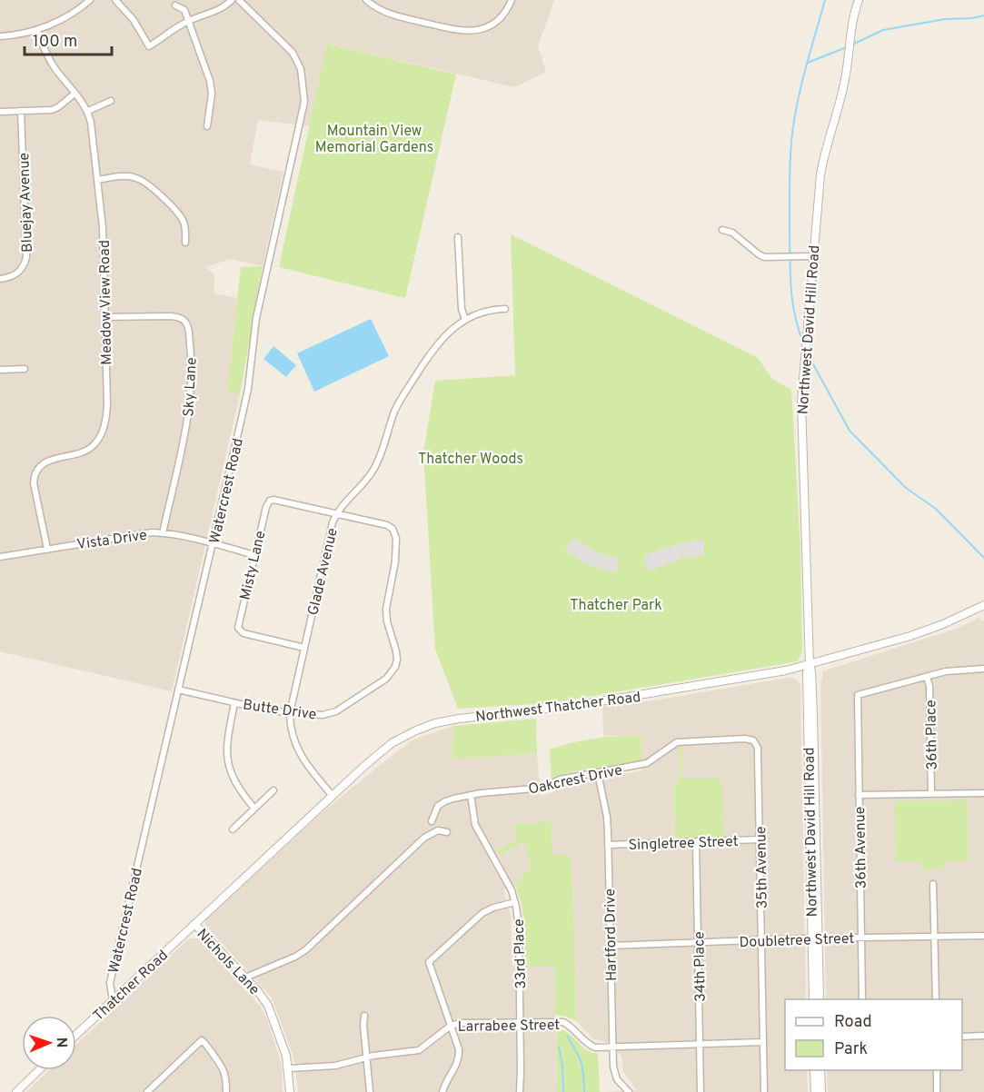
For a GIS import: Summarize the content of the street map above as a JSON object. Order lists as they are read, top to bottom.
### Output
{
  "streets": {
    "street": [
      "Bluejay Avenue",
      "Meadow View Road",
      "Northwest David Hill Road",
      "Sky Lane",
      "Watercrest Road",
      "Vista Drive",
      "Misty Lane",
      "Glade Avenue",
      "Northwest Thatcher Road",
      "Butte Drive",
      "36th Place",
      "Oakcrest Drive",
      "Singletree Street",
      "36th Avenue",
      "35th Avenue",
      "Hartford Drive",
      "Doubletree Street",
      "33rd Place",
      "Nichols Lane",
      "34th Place",
      "Thatcher Road",
      "Larrabee Street"
    ]
  },
  "crossings": [
    ["Meadow View Road", "Sky Lane"],
    ["Meadow View Road", "Vista Drive"],
    ["Northwest David Hill Road", "Northwest Thatcher Road"],
    ["Northwest David Hill Road", "Doubletree Street"],
    ["Sky Lane", "Vista Drive"],
    ["Watercrest Road", "Vista Drive"],
    ["Watercrest Road", "Butte Drive"],
    ["Watercrest Road", "Thatcher Road"],
    ["Vista Drive", "Misty Lane"],
    ["Misty Lane", "Glade Avenue"],
    ["Misty Lane", "Butte Drive"],
    ["Glade Avenue", "Northwest Thatcher Road"],
    ["Glade Avenue", "Butte Drive"],
    ["Northwest Thatcher Road", "Nichols Lane"],
    ["Northwest Thatcher Road", "Thatcher Road"],
    ["36th Place", "36th Avenue"],
    ["Oakcrest Drive", "35th Avenue"],
    ["Oakcrest Drive", "Hartford Drive"],
    ["Oakcrest Drive", "33rd Place"],
    ["Singletree Street", "35th Avenue"],
    ["Singletree Street", "Hartford Drive"],
    ["Singletree Street", "34th Place"],
    ["36th Avenue", "Doubletree Street"],
    ["35th Avenue", "Doubletree Street"],
    ["35th Avenue", "Larrabee Street"],
    ["Hartford Drive", "Doubletree Street"],
    ["Hartford Drive", "Larrabee Street"],
    ["Doubletree Street", "34th Place"],
    ["33rd Place", "Larrabee Street"],
    ["Nichols Lane", "Thatcher Road"],
    ["Nichols Lane", "Larrabee Street"],
    ["34th Place", "Larrabee Street"]
  ],
  "parks": ["Mountain View Memorial Gardens", "Thatcher Woods", "Thatcher Park"],
  "legend": ["Road", "Park"],
  "scale_bar": "100 m",
  "north": "right"
}
